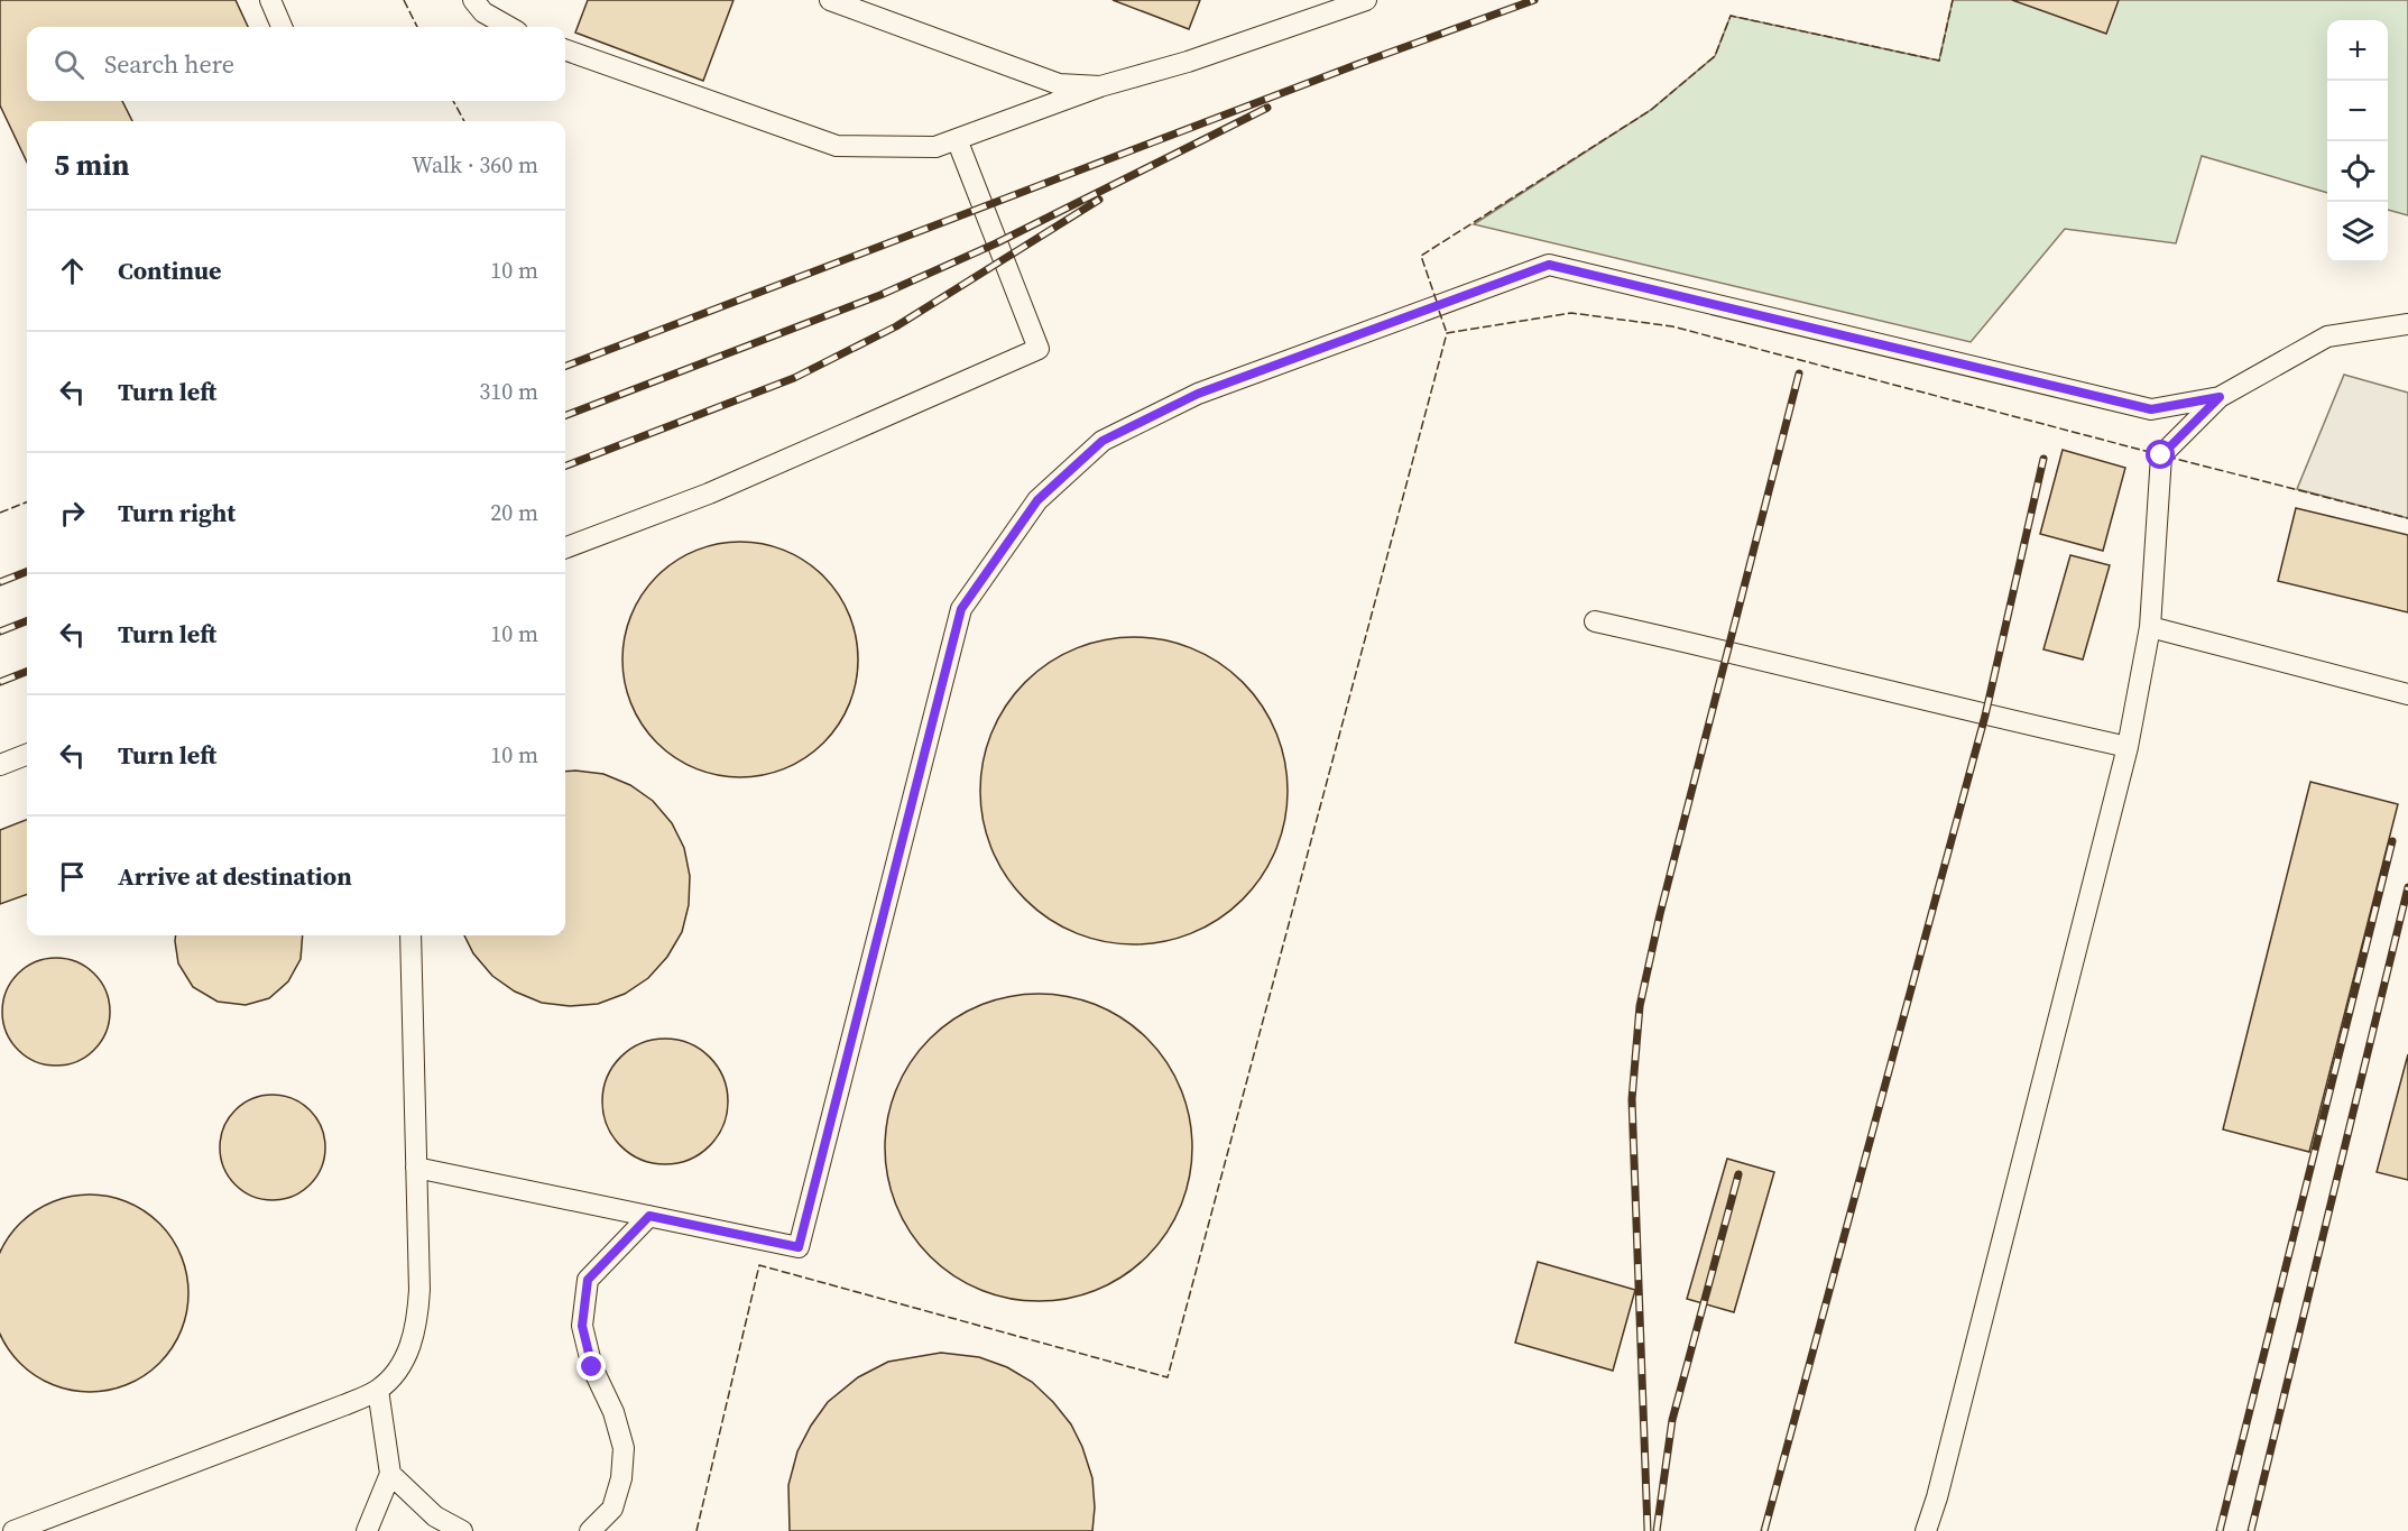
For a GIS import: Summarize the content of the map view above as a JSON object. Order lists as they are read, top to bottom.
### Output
{
  "page": {
    "map_buttons": ["+", "−"],
    "search": "Search here",
    "heading": ["5 min", "Walk · 360 m"],
    "list": [
      ["Continue", "10 m"],
      ["Turn left", "310 m"],
      ["Turn right", "20 m"],
      ["Turn left", "10 m"],
      ["Turn left", "10 m"],
      "Arrive at destination"
    ]
  }
}
